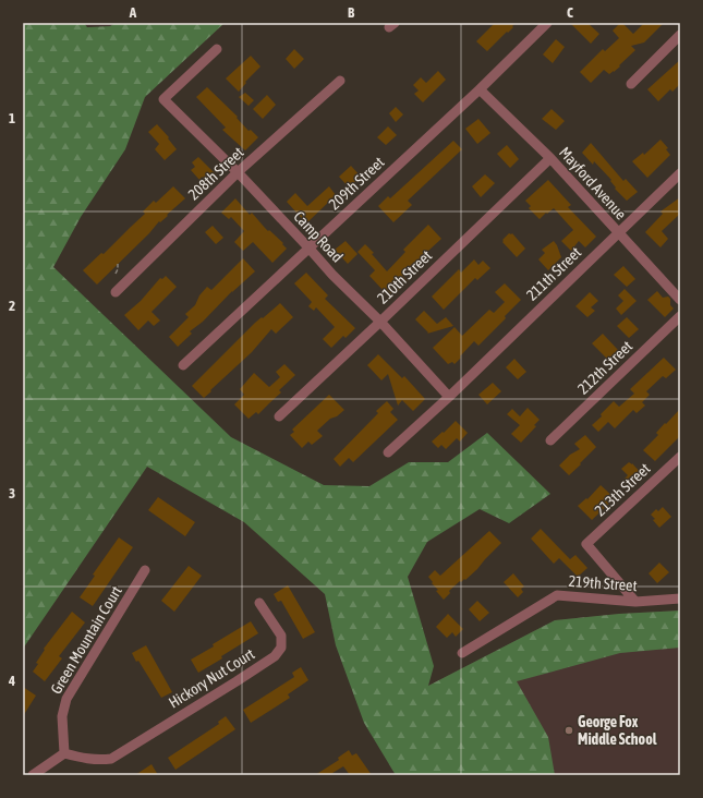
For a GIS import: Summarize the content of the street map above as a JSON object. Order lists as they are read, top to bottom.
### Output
{
  "streets": {
    "street": [
      "208th Street",
      "209th Street",
      "Mayford Avenue",
      "Camp Road",
      "211th Street",
      "210th Street",
      "212th Street",
      "213th Street",
      "219th Street",
      "Green Mountain Court",
      "Hickory Nut Court"
    ]
  },
  "crossings": [
    ["208th Street", "Camp Road"],
    ["209th Street", "Mayford Avenue"],
    ["209th Street", "Camp Road"],
    ["Mayford Avenue", "211th Street"],
    ["Mayford Avenue", "210th Street"],
    ["Camp Road", "211th Street"],
    ["Camp Road", "210th Street"],
    ["213th Street", "219th Street"],
    ["Green Mountain Court", "Hickory Nut Court"]
  ],
  "places": ["George Fox Middle School"],
  "grid": {
    "columns": ["A", "B", "C"],
    "rows": [
      "1",
      "2",
      "3",
      "4"
    ]
  }
}
